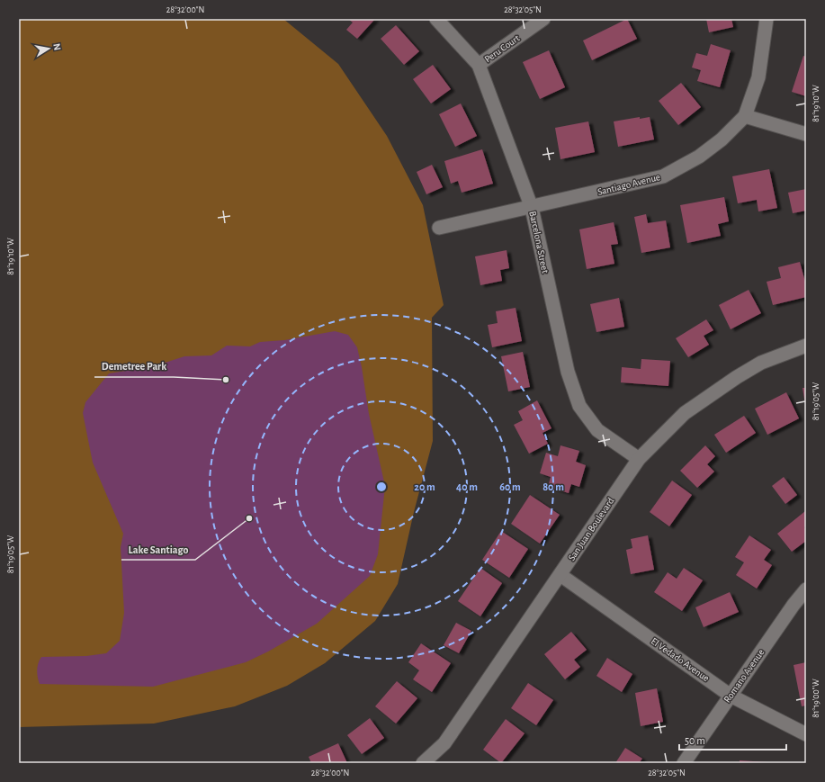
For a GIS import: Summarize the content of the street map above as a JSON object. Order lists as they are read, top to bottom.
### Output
{
  "streets": {
    "street": [
      "Peru Court",
      "Santiago Avenue",
      "Barcelona Street",
      "San Juan Boulevard",
      "El Vedado Avenue",
      "Romano Avenue"
    ]
  },
  "crossings": [
    ["Peru Court", "Barcelona Street"],
    ["Santiago Avenue", "Barcelona Street"],
    ["Barcelona Street", "San Juan Boulevard"],
    ["San Juan Boulevard", "El Vedado Avenue"],
    ["El Vedado Avenue", "Romano Avenue"]
  ],
  "places": ["Demetree Park", "Lake Santiago"],
  "scale_bar": "50 m",
  "north": "right",
  "coordinates": [
    "28°32'00\"N",
    "28°32'05\"N",
    "81°19'10\"W",
    "81°19'05\"W",
    "81°19'00\"W"
  ],
  "rings": [
    "20 m",
    "40 m",
    "60 m",
    "80 m"
  ]
}
